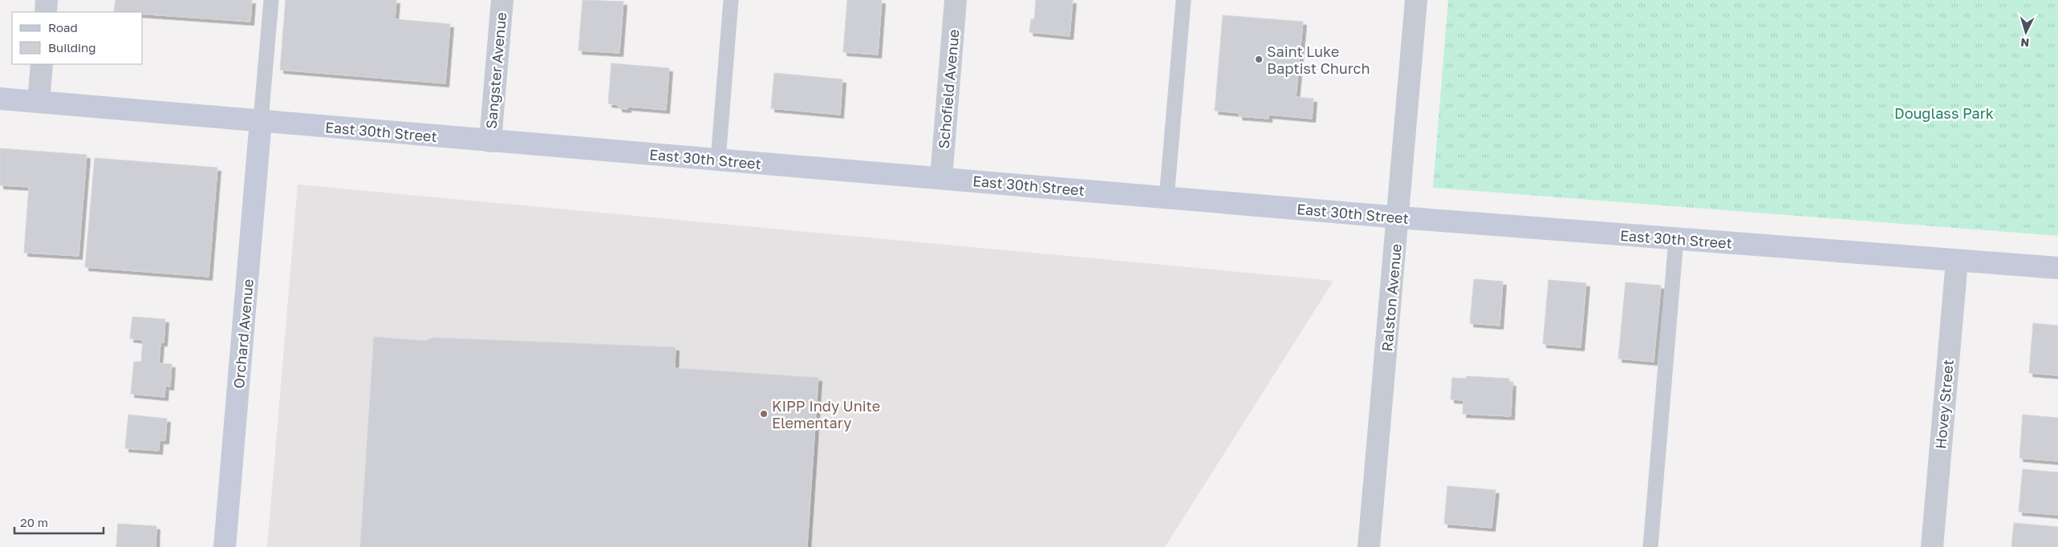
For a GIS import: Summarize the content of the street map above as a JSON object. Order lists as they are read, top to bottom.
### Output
{
  "streets": {
    "main road": ["East 30th Street", "Orchard Avenue"],
    "street": [
      "Sangster Avenue",
      "Schofield Avenue",
      "Ralston Avenue",
      "Hovey Street"
    ]
  },
  "crossings": [
    ["Sangster Avenue", "East 30th Street"],
    ["Schofield Avenue", "East 30th Street"],
    ["East 30th Street", "Ralston Avenue"],
    ["East 30th Street", "Orchard Avenue"],
    ["East 30th Street", "Hovey Street"]
  ],
  "parks": ["Douglass Park"],
  "places": ["Saint Luke Baptist Church", "KIPP Indy Unite Elementary"],
  "legend": ["Road", "Building"],
  "scale_bar": "20 m",
  "north": "bottom"
}
